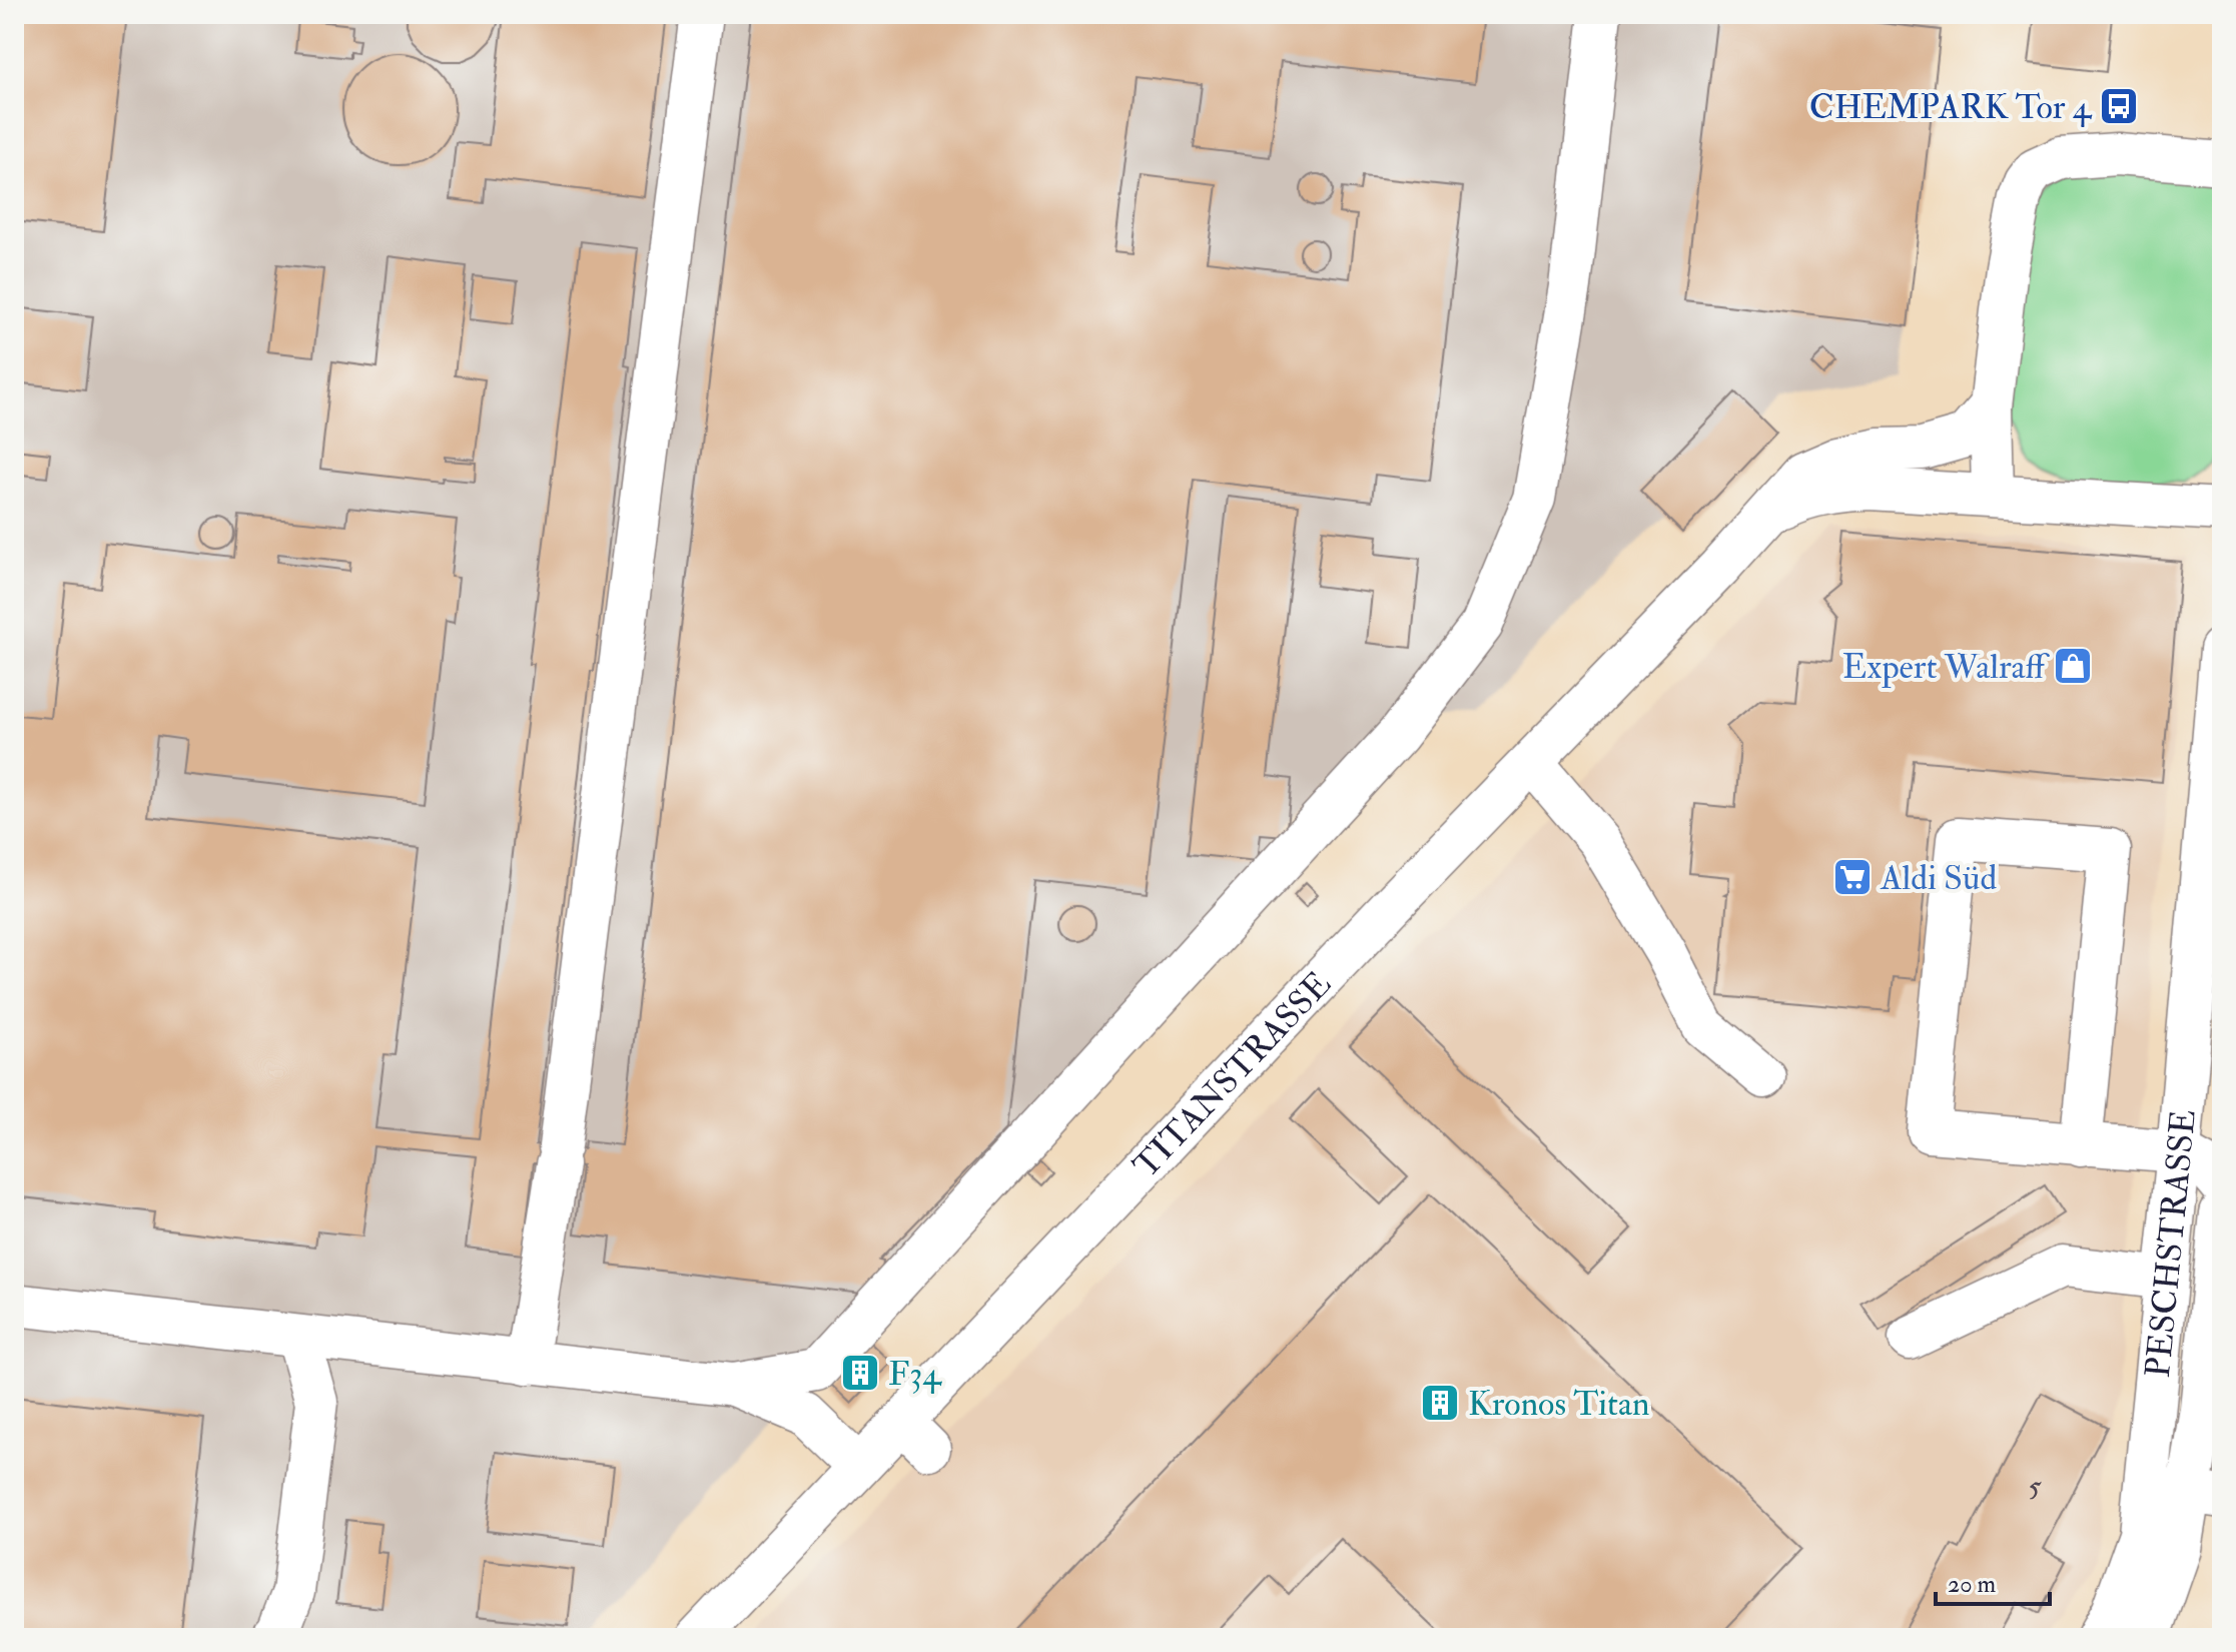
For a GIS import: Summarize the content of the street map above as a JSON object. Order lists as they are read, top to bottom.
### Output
{
  "streets": {
    "main road": ["PESCHSTRASSE"],
    "street": ["TITANSTRASSE"]
  },
  "places": {
    "bus stop": ["CHEMPARK Tor 4"],
    "shop": ["Expert Walraff"],
    "supermarket": ["Aldi Süd"],
    "building": ["F34", "Kronos Titan"]
  },
  "house_numbers": ["5"],
  "scale_bar": "20 m"
}
